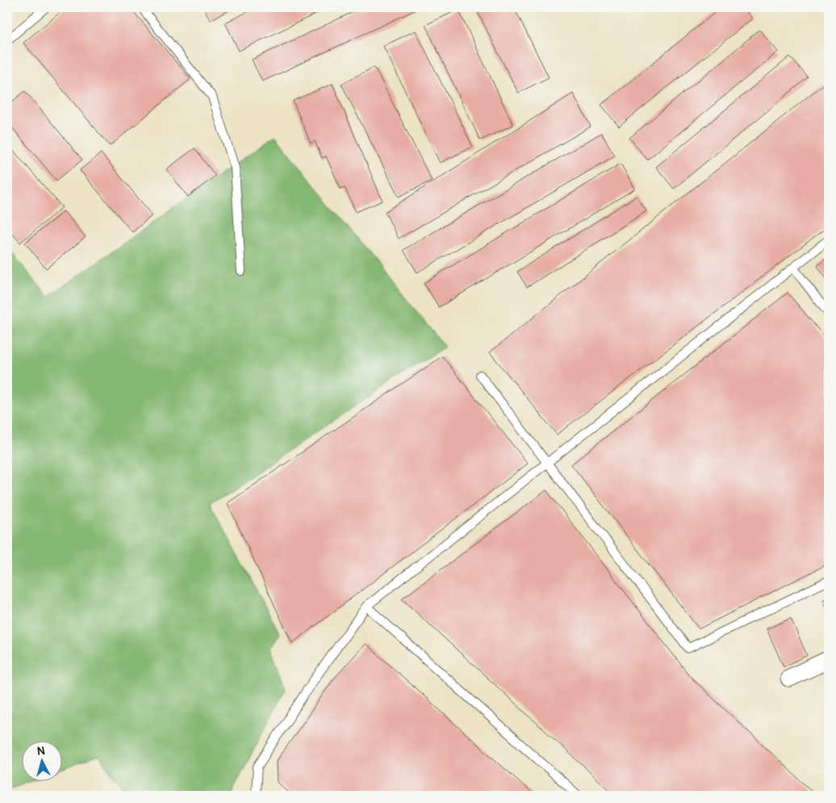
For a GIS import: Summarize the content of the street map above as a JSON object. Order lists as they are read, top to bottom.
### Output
{
  "north": "top"
}
